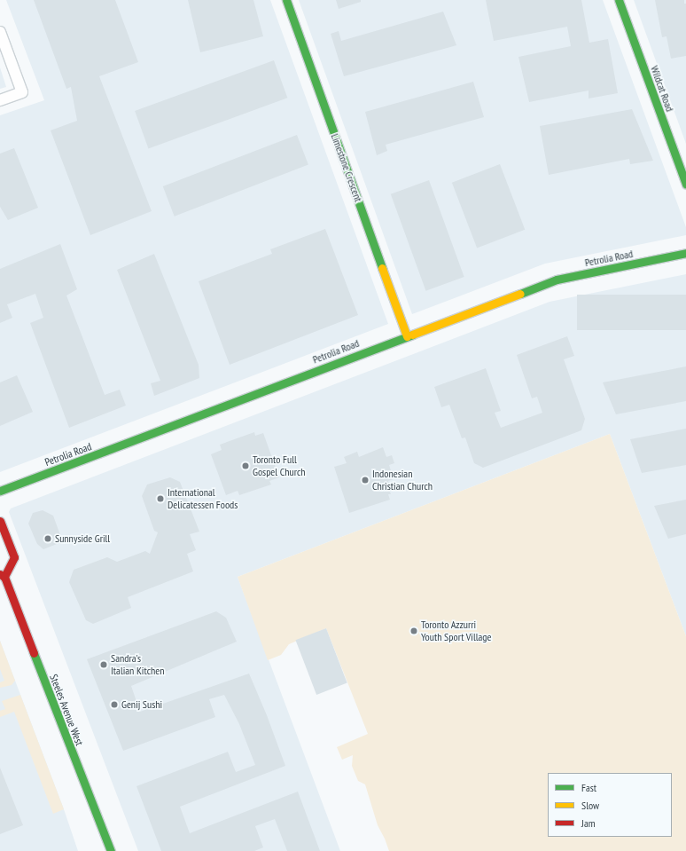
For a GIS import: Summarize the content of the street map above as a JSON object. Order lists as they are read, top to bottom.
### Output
{
  "streets": {
    "street": [
      "Wildcat Road",
      "Limestone Crescent",
      "Petrolia Road",
      "Steeles Avenue West"
    ]
  },
  "crossings": [
    ["Limestone Crescent", "Petrolia Road"]
  ],
  "places": [
    "Toronto Full Gospel Church",
    "Indonesian Christian Church",
    "International Delicatessen Foods",
    "Sunnyside Grill",
    "Toronto Azzurri Youth Sport Village",
    "Sandra's Italian Kitchen",
    "Genij Sushi"
  ],
  "legend": ["Fast", "Slow", "Jam"]
}
